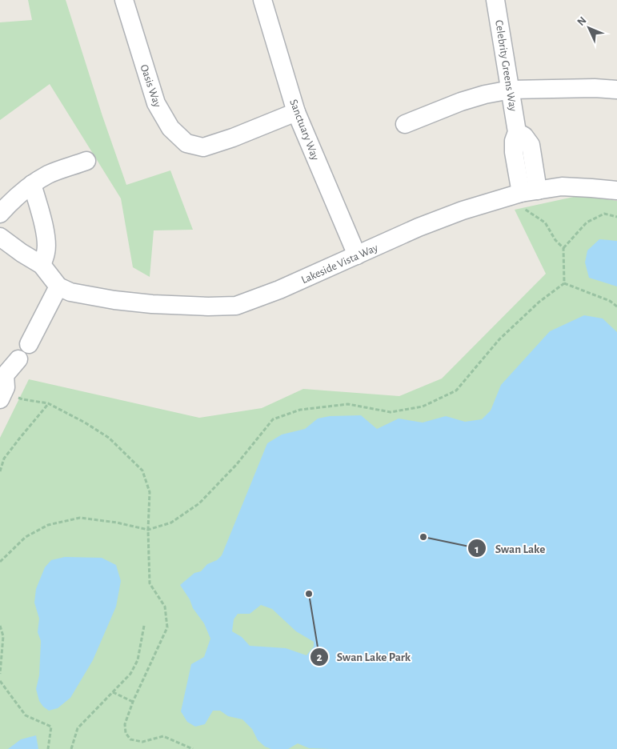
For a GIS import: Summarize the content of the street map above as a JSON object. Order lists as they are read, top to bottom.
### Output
{
  "streets": {
    "street": [
      "Celebrity Greens Way",
      "Oasis Way",
      "Sanctuary Way",
      "Lakeside Vista Way"
    ]
  },
  "crossings": [
    ["Celebrity Greens Way", "Lakeside Vista Way"],
    ["Oasis Way", "Sanctuary Way"],
    ["Sanctuary Way", "Lakeside Vista Way"]
  ],
  "places": ["Swan Lake", "Swan Lake Park"],
  "north": "top left"
}
